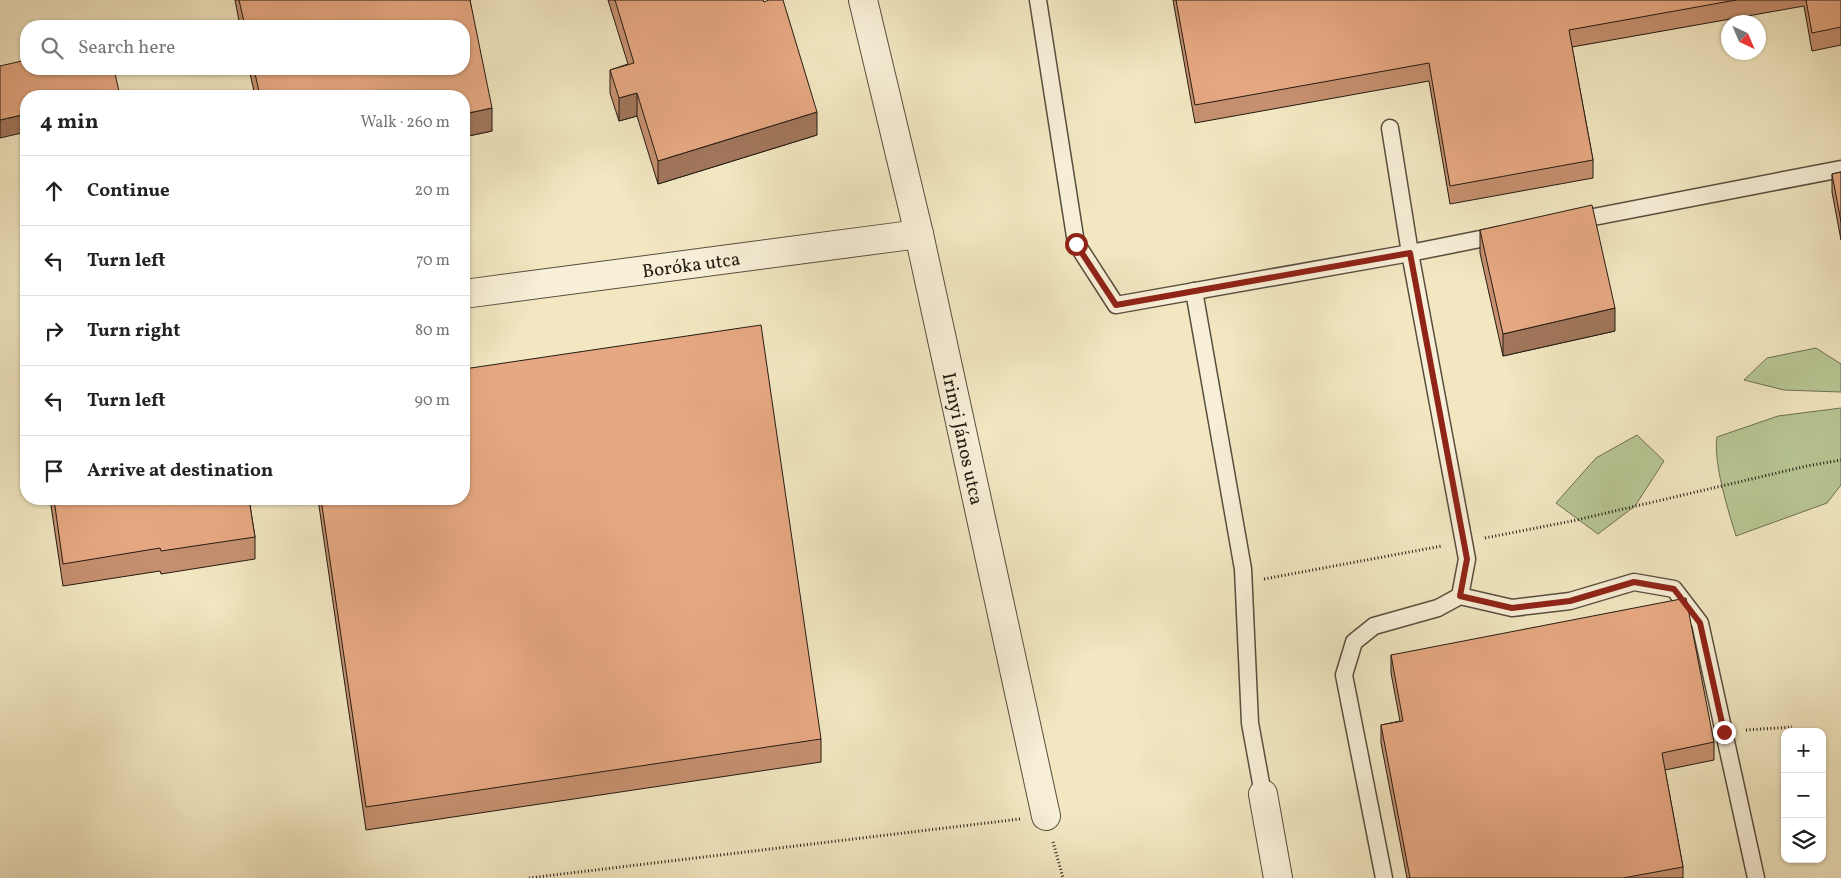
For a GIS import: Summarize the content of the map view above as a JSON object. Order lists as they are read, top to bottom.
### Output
{
  "streets": {
    "street": ["Boróka utca", "Irinyi János utca"]
  },
  "crossings": [
    ["Boróka utca", "Irinyi János utca"]
  ],
  "north": "bottom right",
  "page": {
    "search": "Search here",
    "heading": ["4 min", "Walk · 260 m"],
    "list": [
      ["Continue", "20 m"],
      ["Turn left", "70 m"],
      ["Turn right", "80 m"],
      ["Turn left", "90 m"],
      "Arrive at destination"
    ],
    "map_buttons": ["+", "−"]
  }
}
